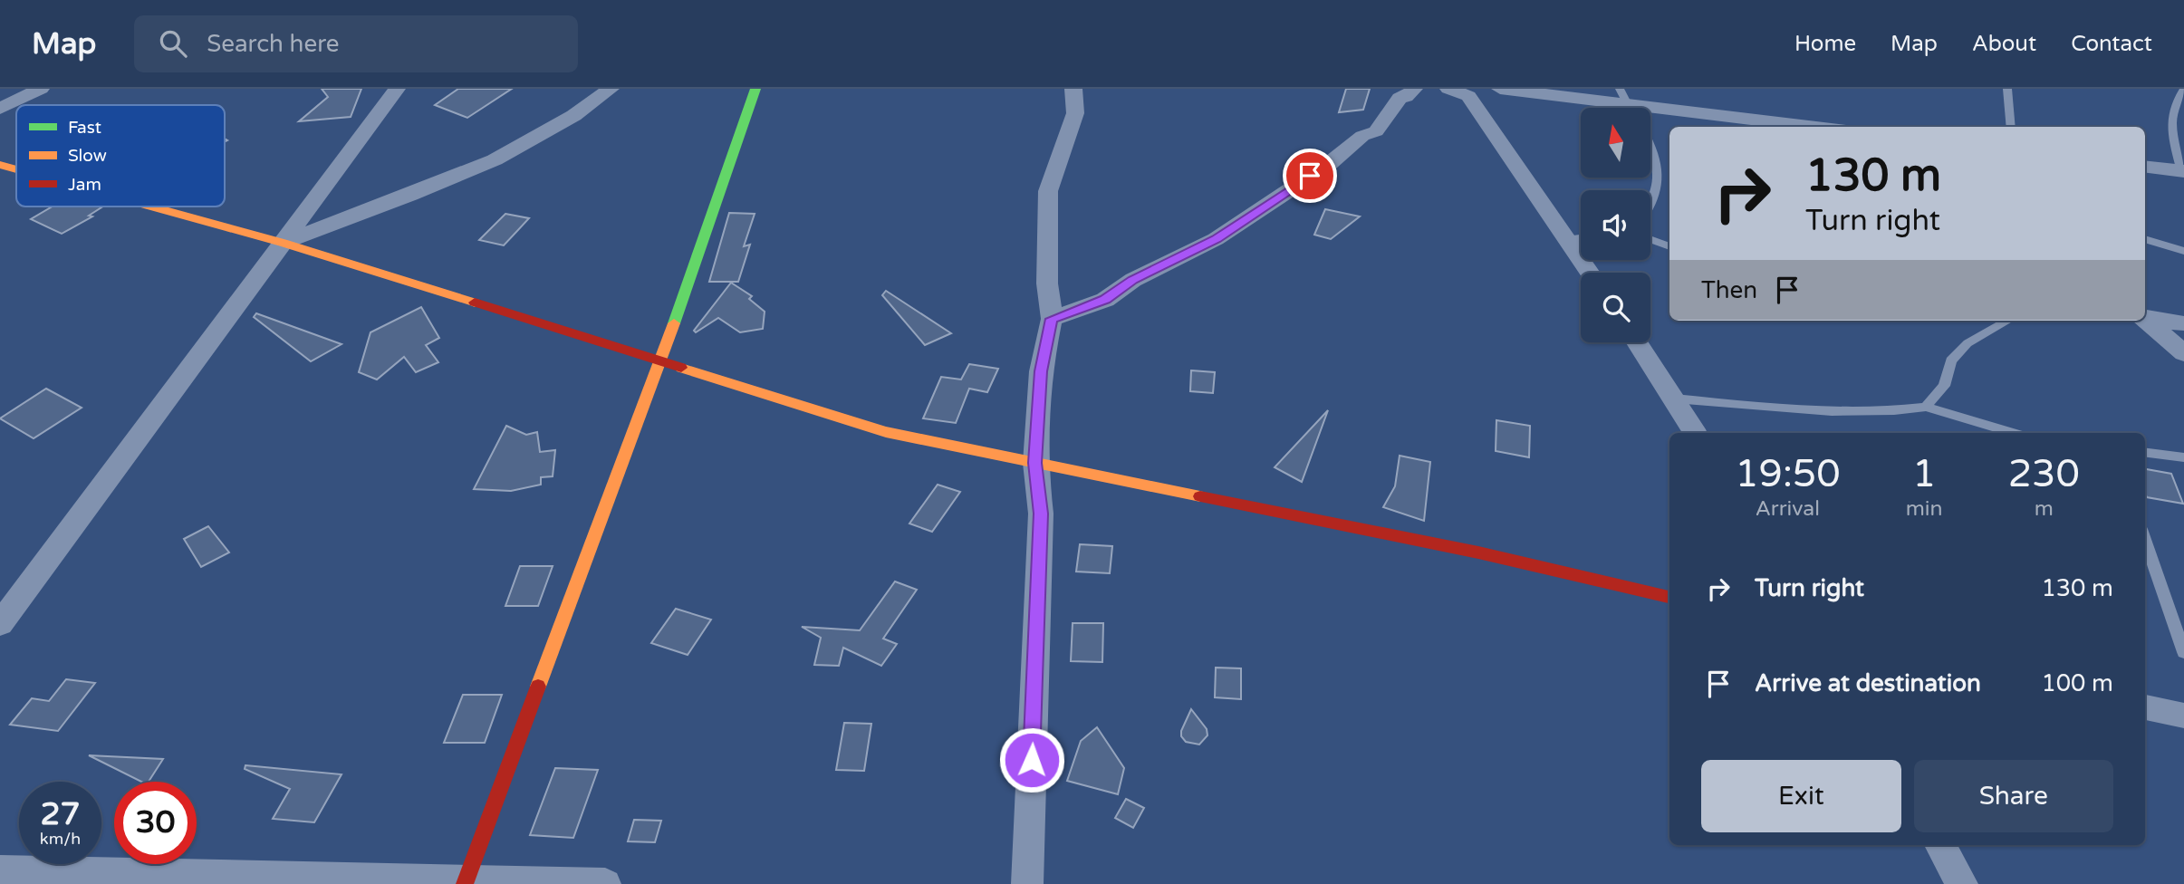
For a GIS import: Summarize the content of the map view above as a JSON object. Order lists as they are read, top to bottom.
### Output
{
  "legend": ["Fast", "Slow", "Jam"],
  "north": "top",
  "page": {
    "header": "Map",
    "search": "Search here",
    "nav": [
      "Home",
      "Map",
      "About",
      "Contact"
    ],
    "turn": ["130 m", "Turn right"],
    "then": "Then",
    "eta": [
      "19:50",
      "Arrival",
      "1",
      "min",
      "230",
      "m"
    ],
    "list": [
      {
        "name": "Turn right",
        "value": "130 m"
      },
      {
        "name": "Arrive at destination",
        "value": "100 m"
      }
    ],
    "buttons": ["Exit", "Share"],
    "speed": "27 km/h",
    "limit": "30"
  }
}
